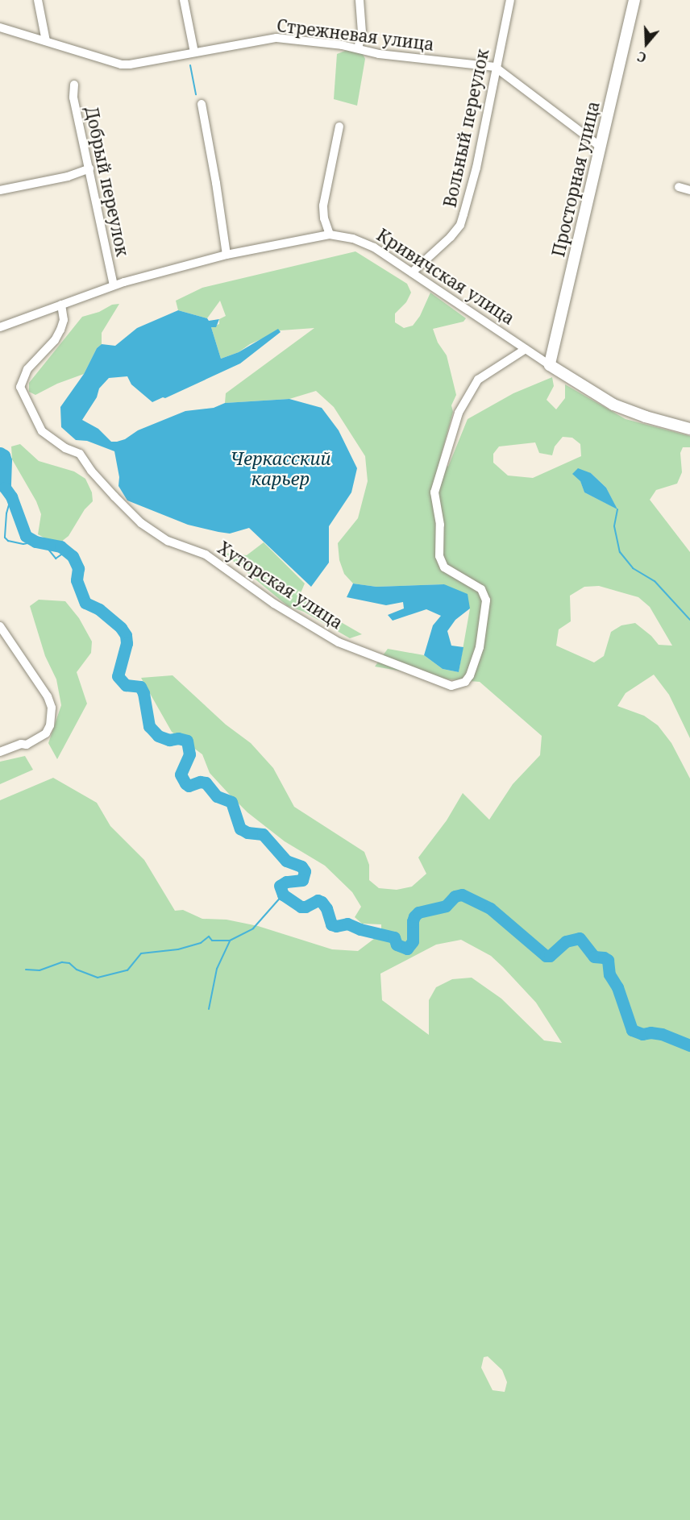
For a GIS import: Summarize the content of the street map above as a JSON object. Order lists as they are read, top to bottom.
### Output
{
  "streets": {
    "street": [
      "Стрежневая улица",
      "Вольный переулок",
      "Просторная улица",
      "Добрый переулок",
      "Кривичская улица",
      "Хуторская улица"
    ]
  },
  "crossings": [
    ["Стрежневая улица", "Вольный переулок"],
    ["Вольный переулок", "Кривичская улица"],
    ["Просторная улица", "Кривичская улица"],
    ["Добрый переулок", "Кривичская улица"],
    ["Кривичская улица", "Хуторская улица"]
  ],
  "water": ["Черкасский карьер"],
  "north": "bottom"
}
